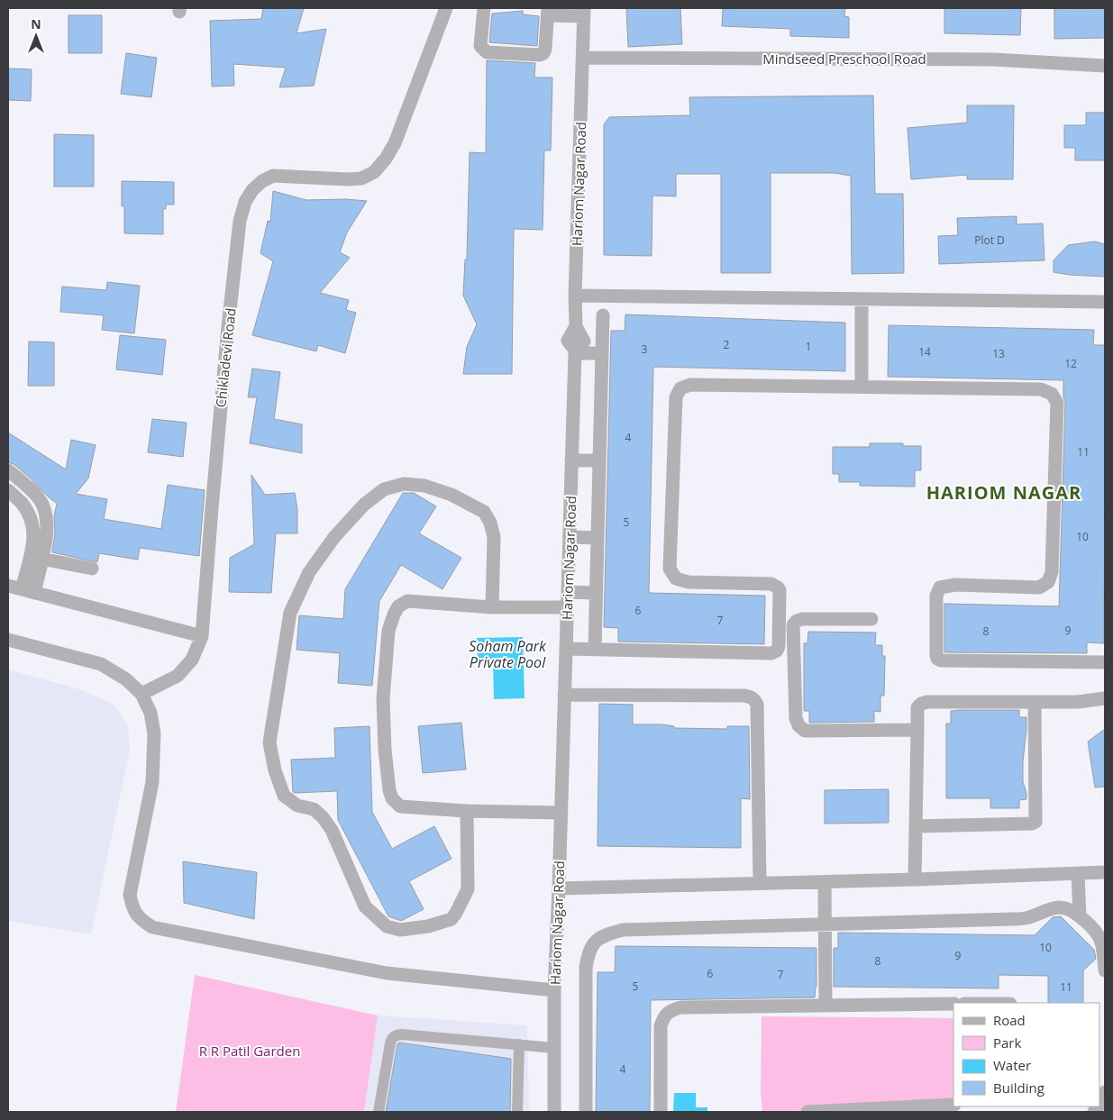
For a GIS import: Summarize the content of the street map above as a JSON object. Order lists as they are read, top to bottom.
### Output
{
  "streets": {
    "street": ["Mindseed Preschool Road", "Hariom Nagar Road", "Chikladevi Road"]
  },
  "crossings": [
    ["Mindseed Preschool Road", "Hariom Nagar Road"]
  ],
  "districts": ["HARIOM NAGAR"],
  "water": ["Soham Park Private Pool"],
  "parks": ["R R Patil Garden"],
  "house_numbers": [
    "Plot D",
    "2",
    "1",
    "3",
    "14",
    "13",
    "12",
    "4",
    "11",
    "5",
    "10",
    "6",
    "7",
    "9",
    "8",
    "10",
    "9",
    "8",
    "6",
    "7",
    "5",
    "11",
    "4"
  ],
  "legend": [
    "Road",
    "Park",
    "Water",
    "Building"
  ],
  "north": "top"
}
